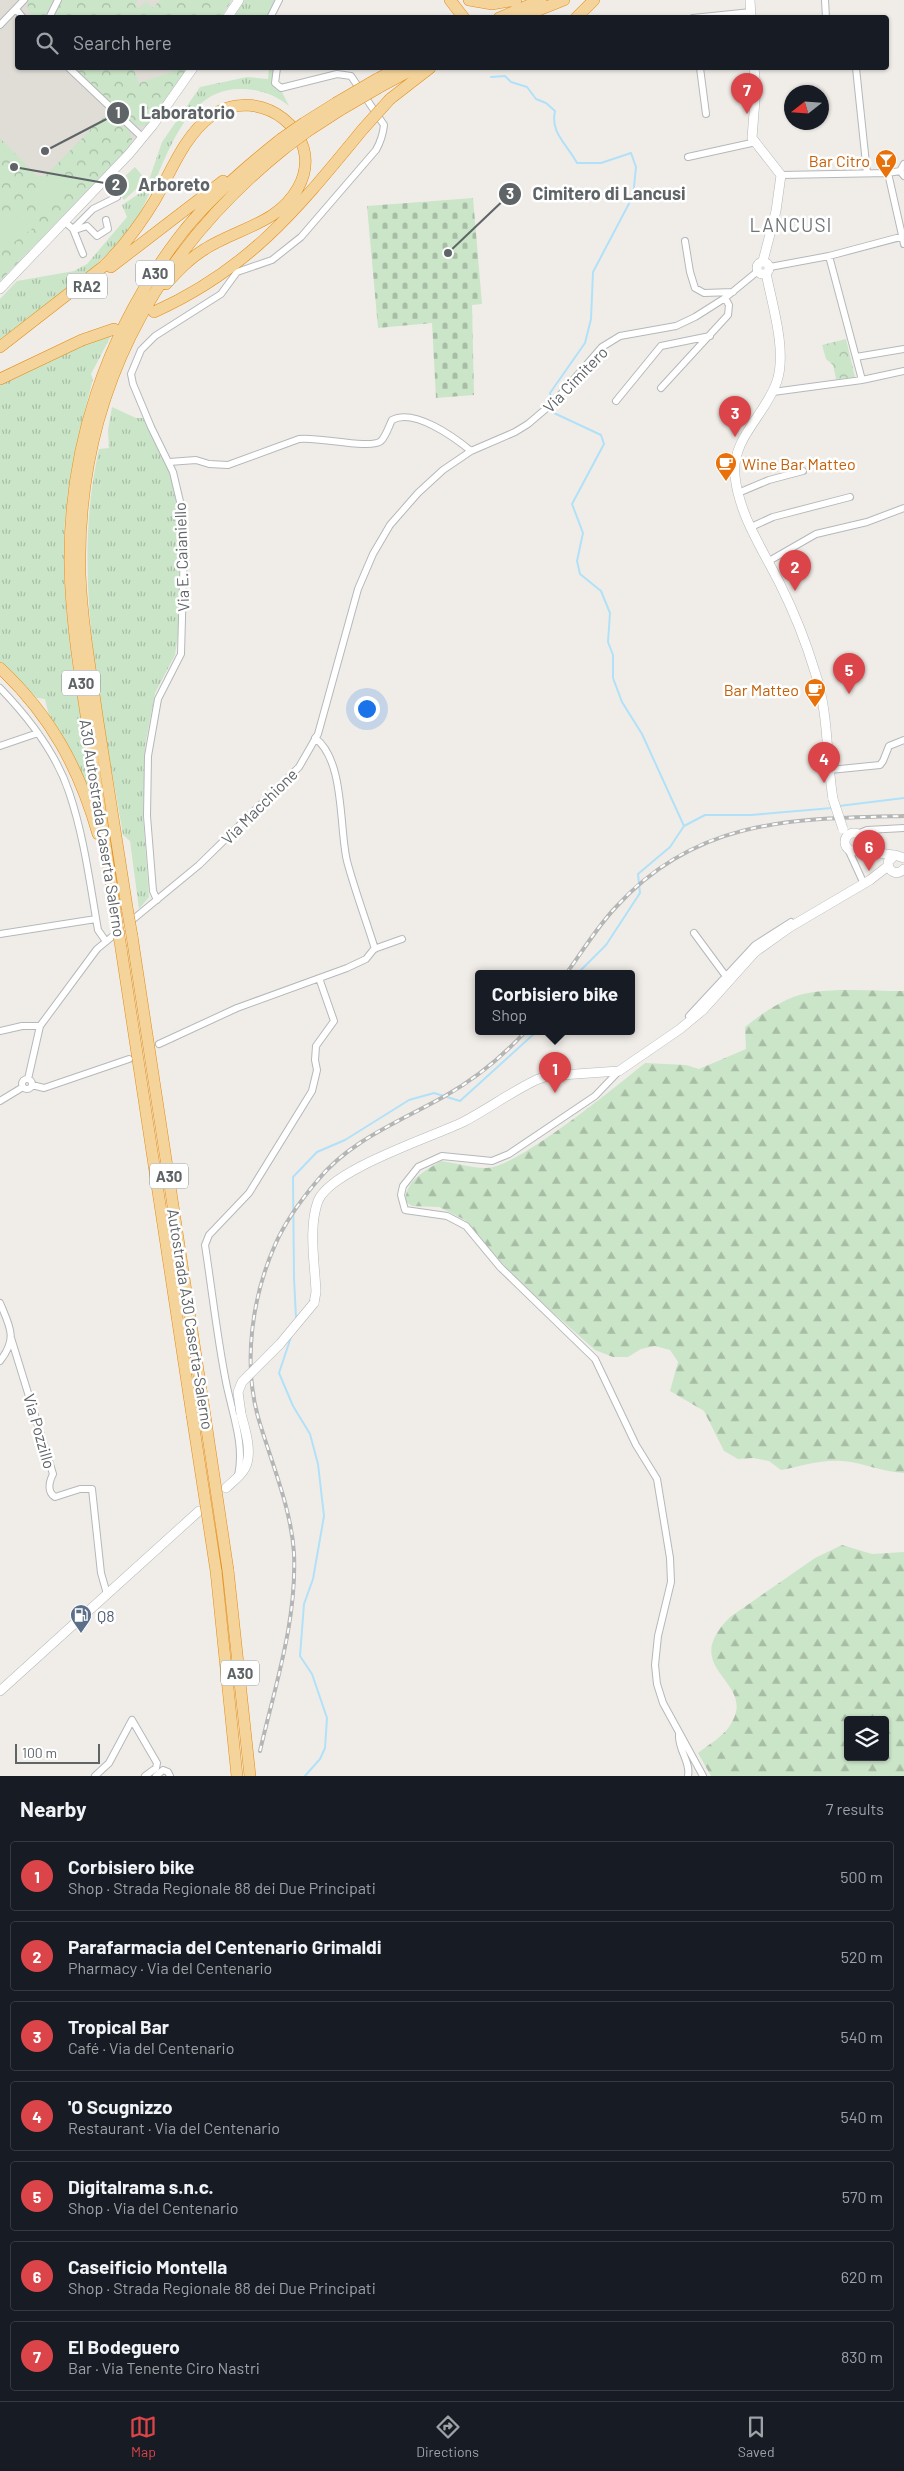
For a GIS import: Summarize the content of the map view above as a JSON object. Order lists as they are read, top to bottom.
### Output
{
  "streets": {
    "highway": [
      "A30",
      "RA2",
      "A30 Autostrada Caserta Salerno",
      "Autostrada A30 Caserta-Salerno"
    ],
    "street": [
      "Via Cimitero",
      "Via E. Caianiello",
      "Via Macchione",
      "Via Pozzillo"
    ]
  },
  "crossings": [
    ["RA2", "A30 Autostrada Caserta Salerno"],
    ["Via Cimitero", "Via Macchione"],
    ["Via E. Caianiello", "Via Macchione"],
    ["A30 Autostrada Caserta Salerno", "Autostrada A30 Caserta-Salerno"]
  ],
  "districts": ["LANCUSI"],
  "places": {
    "other": ["Laboratorio", "Arboreto", "Cimitero di Lancusi"],
    "bar": ["Bar Citro"],
    "cafe": ["Wine Bar Matteo", "Bar Matteo"],
    "fuel station": ["Q8"]
  },
  "scale_bar": "100 m",
  "north": "left",
  "page": {
    "search": "Search here",
    "pins": [
      "7",
      "3",
      "2",
      "5",
      "4",
      "6",
      "1"
    ],
    "popup": ["Corbisiero bike", "Shop"],
    "scale": "100 m",
    "heading": ["Nearby", "7 results"],
    "list": [
      {
        "mark": "1",
        "name": "Corbisiero bike",
        "note": "Shop · Strada Regionale 88 dei Due Principati",
        "value": "500 m"
      },
      {
        "mark": "2",
        "name": "Parafarmacia del Centenario Grimaldi",
        "note": "Pharmacy · Via del Centenario",
        "value": "520 m"
      },
      {
        "mark": "3",
        "name": "Tropical Bar",
        "note": "Café · Via del Centenario",
        "value": "540 m"
      },
      {
        "mark": "4",
        "name": "'O Scugnizzo",
        "note": "Restaurant · Via del Centenario",
        "value": "540 m"
      },
      {
        "mark": "5",
        "name": "Digitalrama s.n.c.",
        "note": "Shop · Via del Centenario",
        "value": "570 m"
      },
      {
        "mark": "6",
        "name": "Caseificio Montella",
        "note": "Shop · Strada Regionale 88 dei Due Principati",
        "value": "620 m"
      },
      {
        "mark": "7",
        "name": "El Bodeguero",
        "note": "Bar · Via Tenente Ciro Nastri",
        "value": "830 m"
      }
    ],
    "nav": ["Map", "Directions", "Saved"]
  }
}
